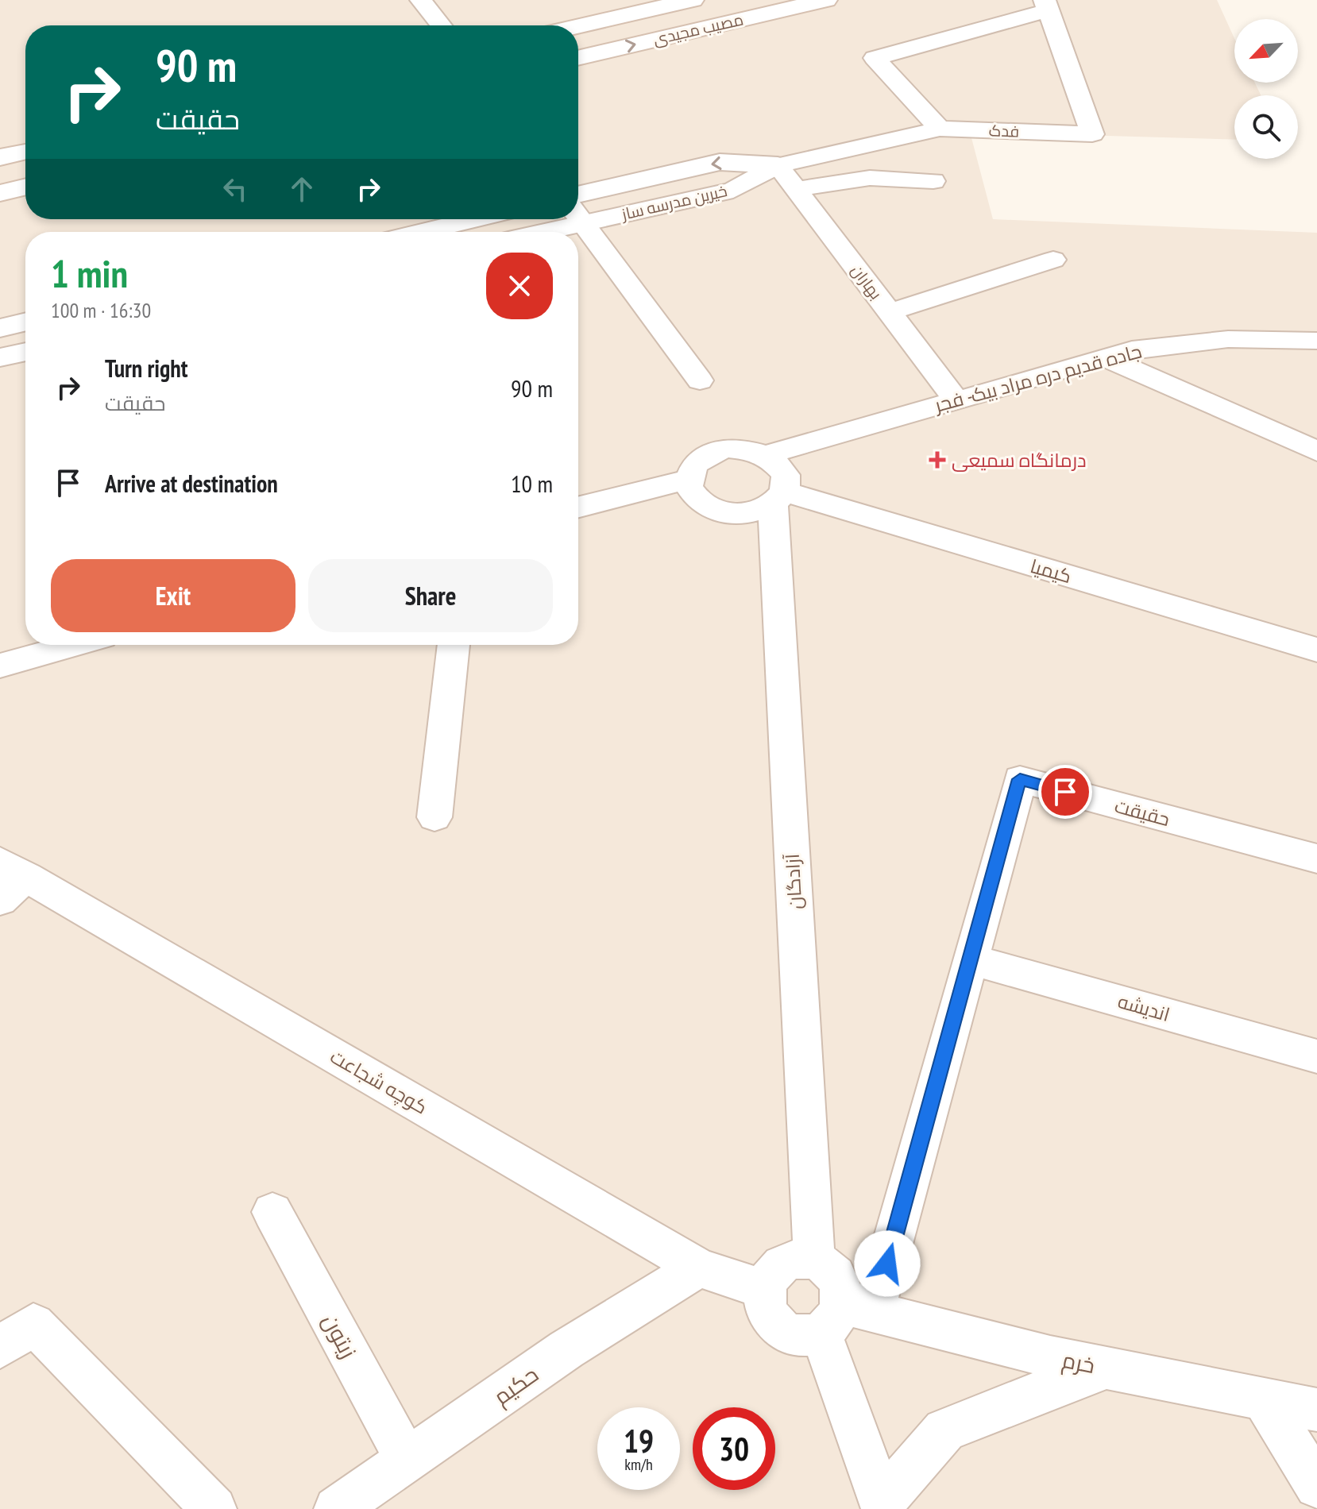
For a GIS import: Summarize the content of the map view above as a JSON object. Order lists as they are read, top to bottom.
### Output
{
  "streets": {
    "street": [
      "مصیب مجیدی",
      "فدک",
      "خیرین مدرسه ساز",
      "بهاران",
      "جاده قدیم دره مراد بیک- فجر",
      "کیمیا",
      "حقیقت",
      "آزادگان",
      "اندیشه",
      "کوچه شجاعت",
      "زیتون",
      "خرم",
      "حکیم"
    ]
  },
  "crossings": [
    ["فدک", "خیرین مدرسه ساز"],
    ["فدک", "بهاران"],
    ["خیرین مدرسه ساز", "بهاران"],
    ["بهاران", "جاده قدیم دره مراد بیک- فجر"],
    ["جاده قدیم دره مراد بیک- فجر", "کیمیا"],
    ["جاده قدیم دره مراد بیک- فجر", "آزادگان"],
    ["کیمیا", "آزادگان"],
    ["حقیقت", "آزادگان"],
    ["حقیقت", "اندیشه"],
    ["حقیقت", "کوچه شجاعت"],
    ["حقیقت", "خرم"],
    ["آزادگان", "کوچه شجاعت"],
    ["آزادگان", "خرم"],
    ["کوچه شجاعت", "خرم"],
    ["کوچه شجاعت", "حکیم"],
    ["زیتون", "حکیم"]
  ],
  "places": {
    "health": ["درمانگاه سمیعی"]
  },
  "north": "bottom left",
  "page": {
    "turn": ["90 m", "حقیقت"],
    "heading": ["1 min", "100 m · 16:30"],
    "list": [
      {
        "name": "Turn right",
        "note": "حقیقت",
        "value": "90 m"
      },
      {
        "name": "Arrive at destination",
        "value": "10 m"
      }
    ],
    "buttons": ["Exit", "Share"],
    "speed": "19 km/h",
    "limit": "30"
  }
}
